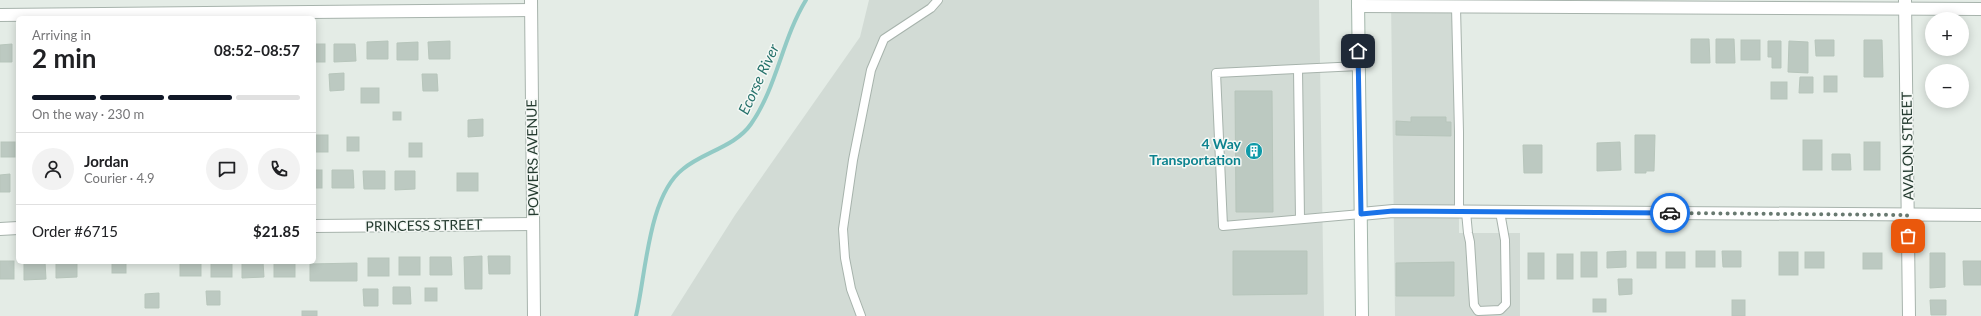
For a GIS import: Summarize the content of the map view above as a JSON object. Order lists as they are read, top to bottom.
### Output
{
  "streets": {
    "street": ["AVALON STREET", "POWERS AVENUE", "PRINCESS STREET"]
  },
  "crossings": [
    ["POWERS AVENUE", "PRINCESS STREET"]
  ],
  "water": ["Ecorse River"],
  "places": {
    "building": ["4 Way Transportation"]
  },
  "page": {
    "map_buttons": ["+", "−"],
    "heading": ["2 min", "Arriving in", "08:52–08:57"],
    "panel": [
      "Jordan",
      "Courier · 4.9",
      "Order #6715",
      "$21.85"
    ],
    "bar": "On the way · 230 m"
  }
}
